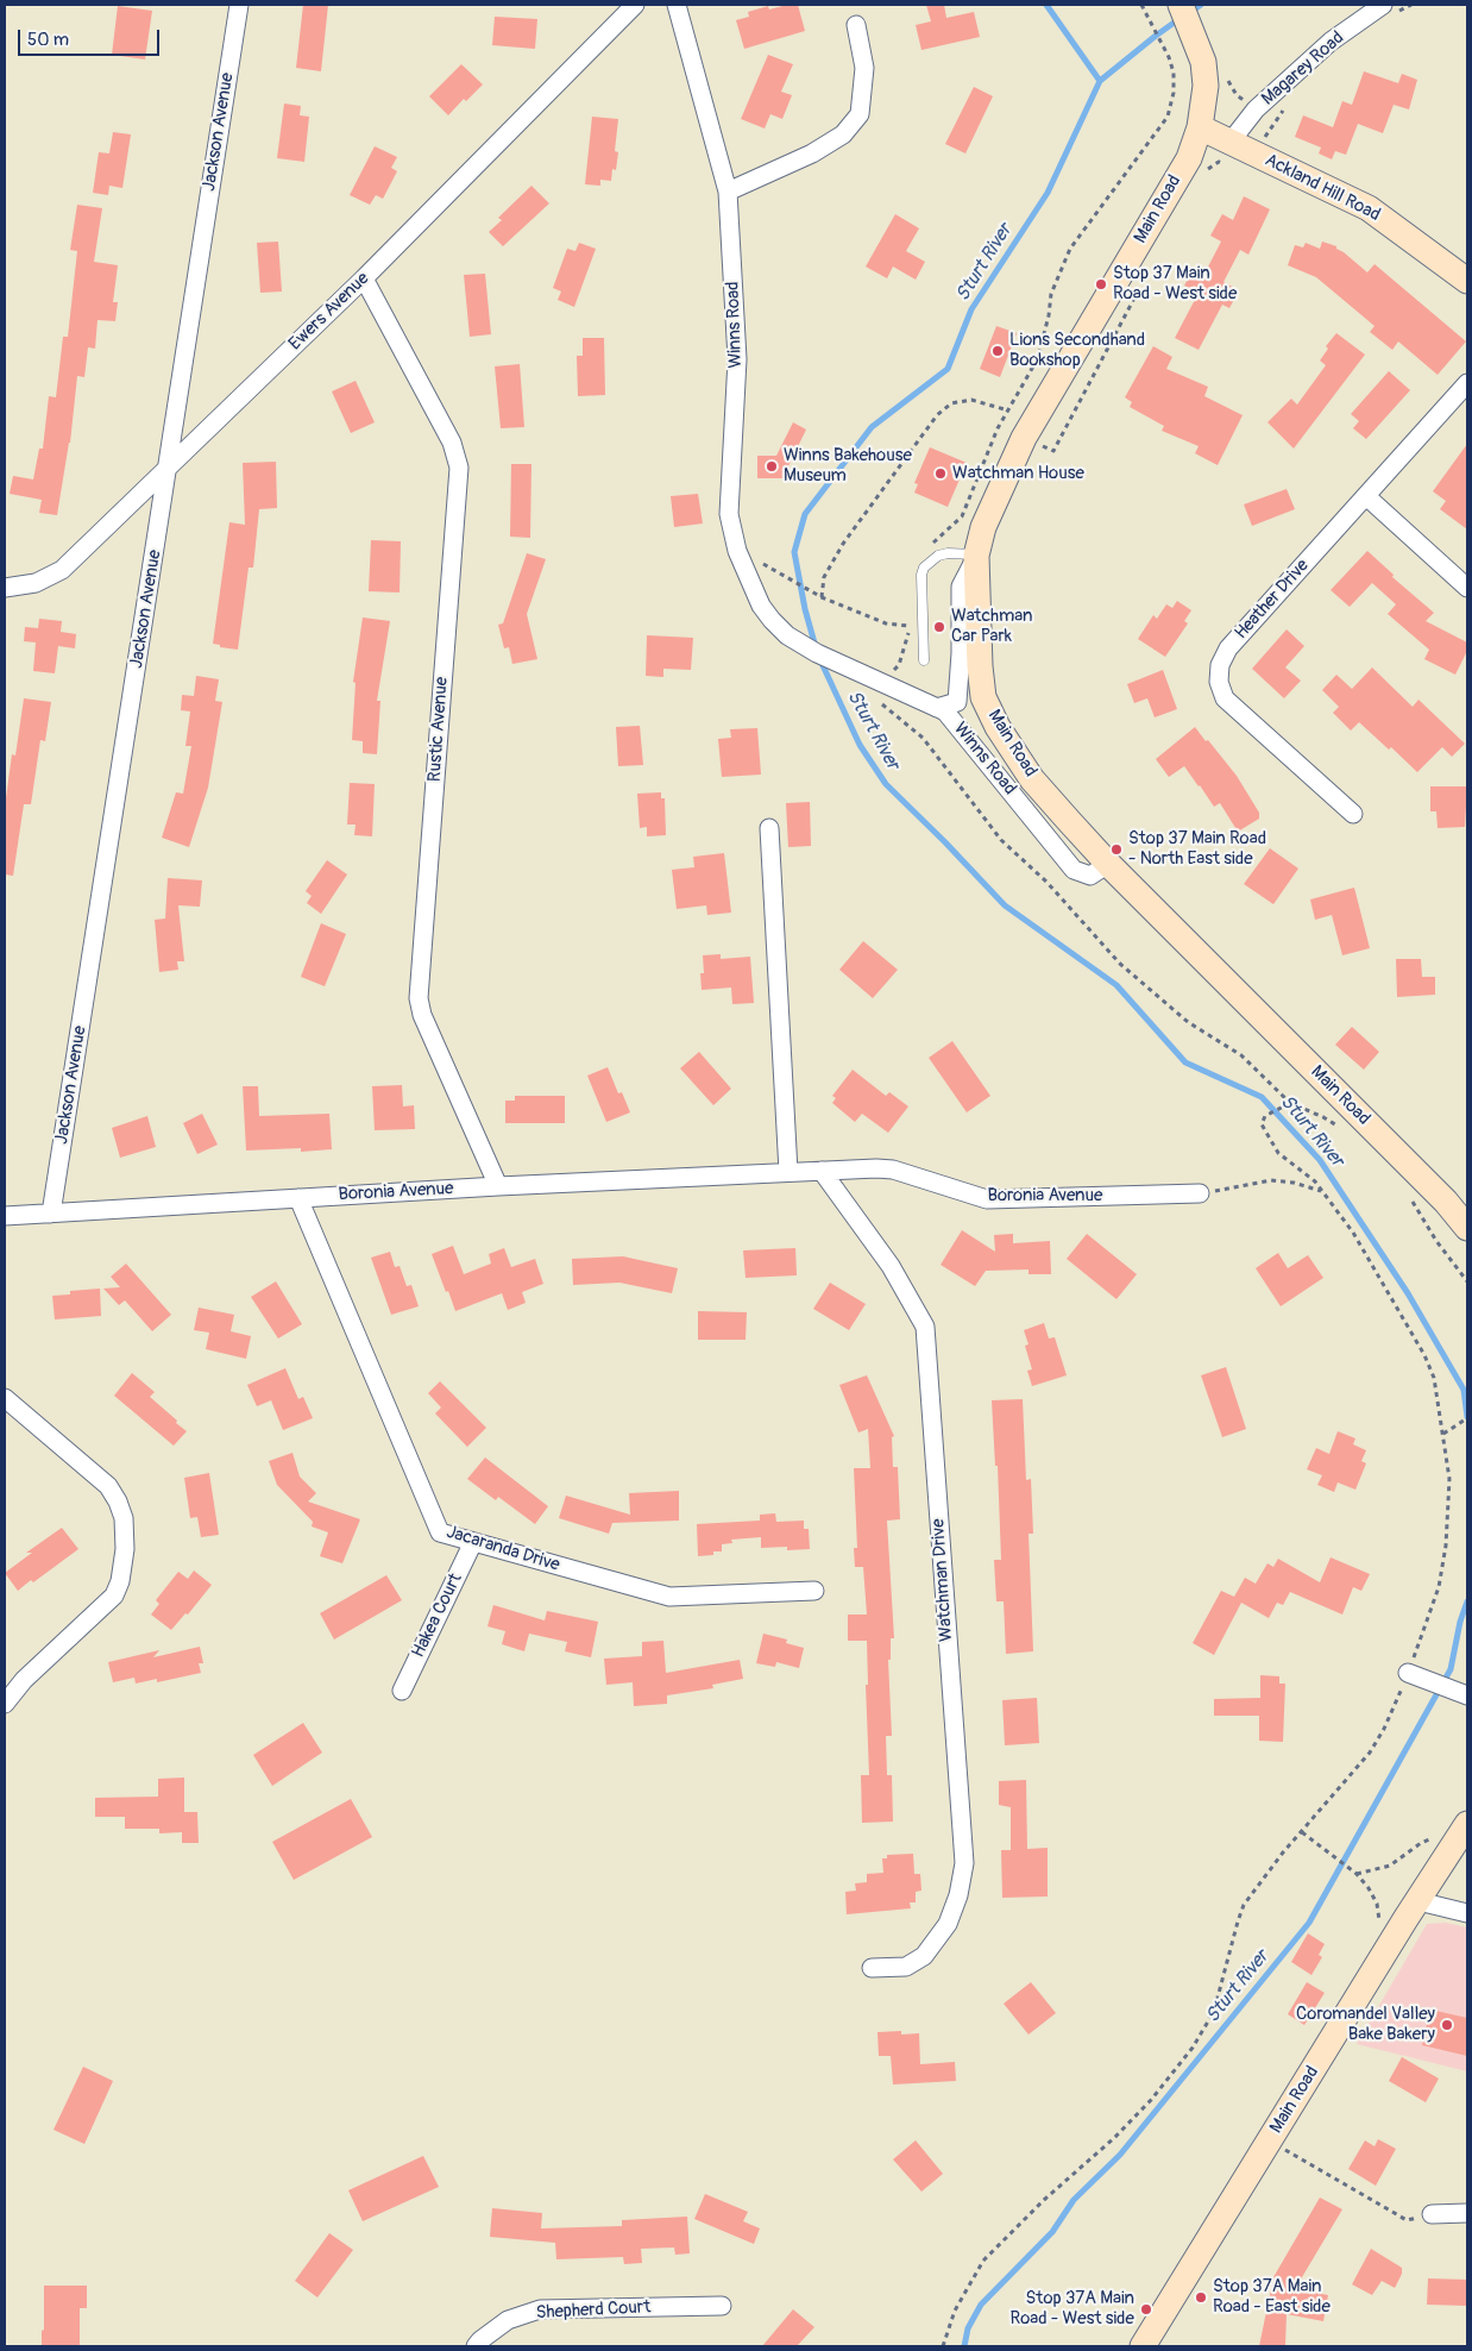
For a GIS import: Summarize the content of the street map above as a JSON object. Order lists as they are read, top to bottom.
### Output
{
  "streets": {
    "main road": ["Ackland Hill Road", "Main Road"],
    "street": [
      "Magarey Road",
      "Jackson Avenue",
      "Ewers Avenue",
      "Winns Road",
      "Heather Drive",
      "Rustic Avenue",
      "Boronia Avenue",
      "Jacaranda Drive",
      "Watchman Drive",
      "Hakea Court",
      "Shepherd Court"
    ]
  },
  "crossings": [
    ["Magarey Road", "Ackland Hill Road"],
    ["Jackson Avenue", "Ewers Avenue"],
    ["Jackson Avenue", "Boronia Avenue"],
    ["Ackland Hill Road", "Main Road"],
    ["Main Road", "Winns Road"],
    ["Ewers Avenue", "Rustic Avenue"],
    ["Rustic Avenue", "Boronia Avenue"],
    ["Boronia Avenue", "Jacaranda Drive"],
    ["Boronia Avenue", "Watchman Drive"],
    ["Jacaranda Drive", "Hakea Court"]
  ],
  "water": ["Sturt River"],
  "places": [
    "Stop 37 Main Road - West side",
    "Lions Secondhand Bookshop",
    "Winns Bakehouse Museum",
    "Watchman House",
    "Watchman Car Park",
    "Stop 37 Main Road - North East side",
    "Coromandel Valley Bake Bakery",
    "Stop 37A Main Road - East side",
    "Stop 37A Main Road - West side"
  ],
  "scale_bar": "50 m"
}
